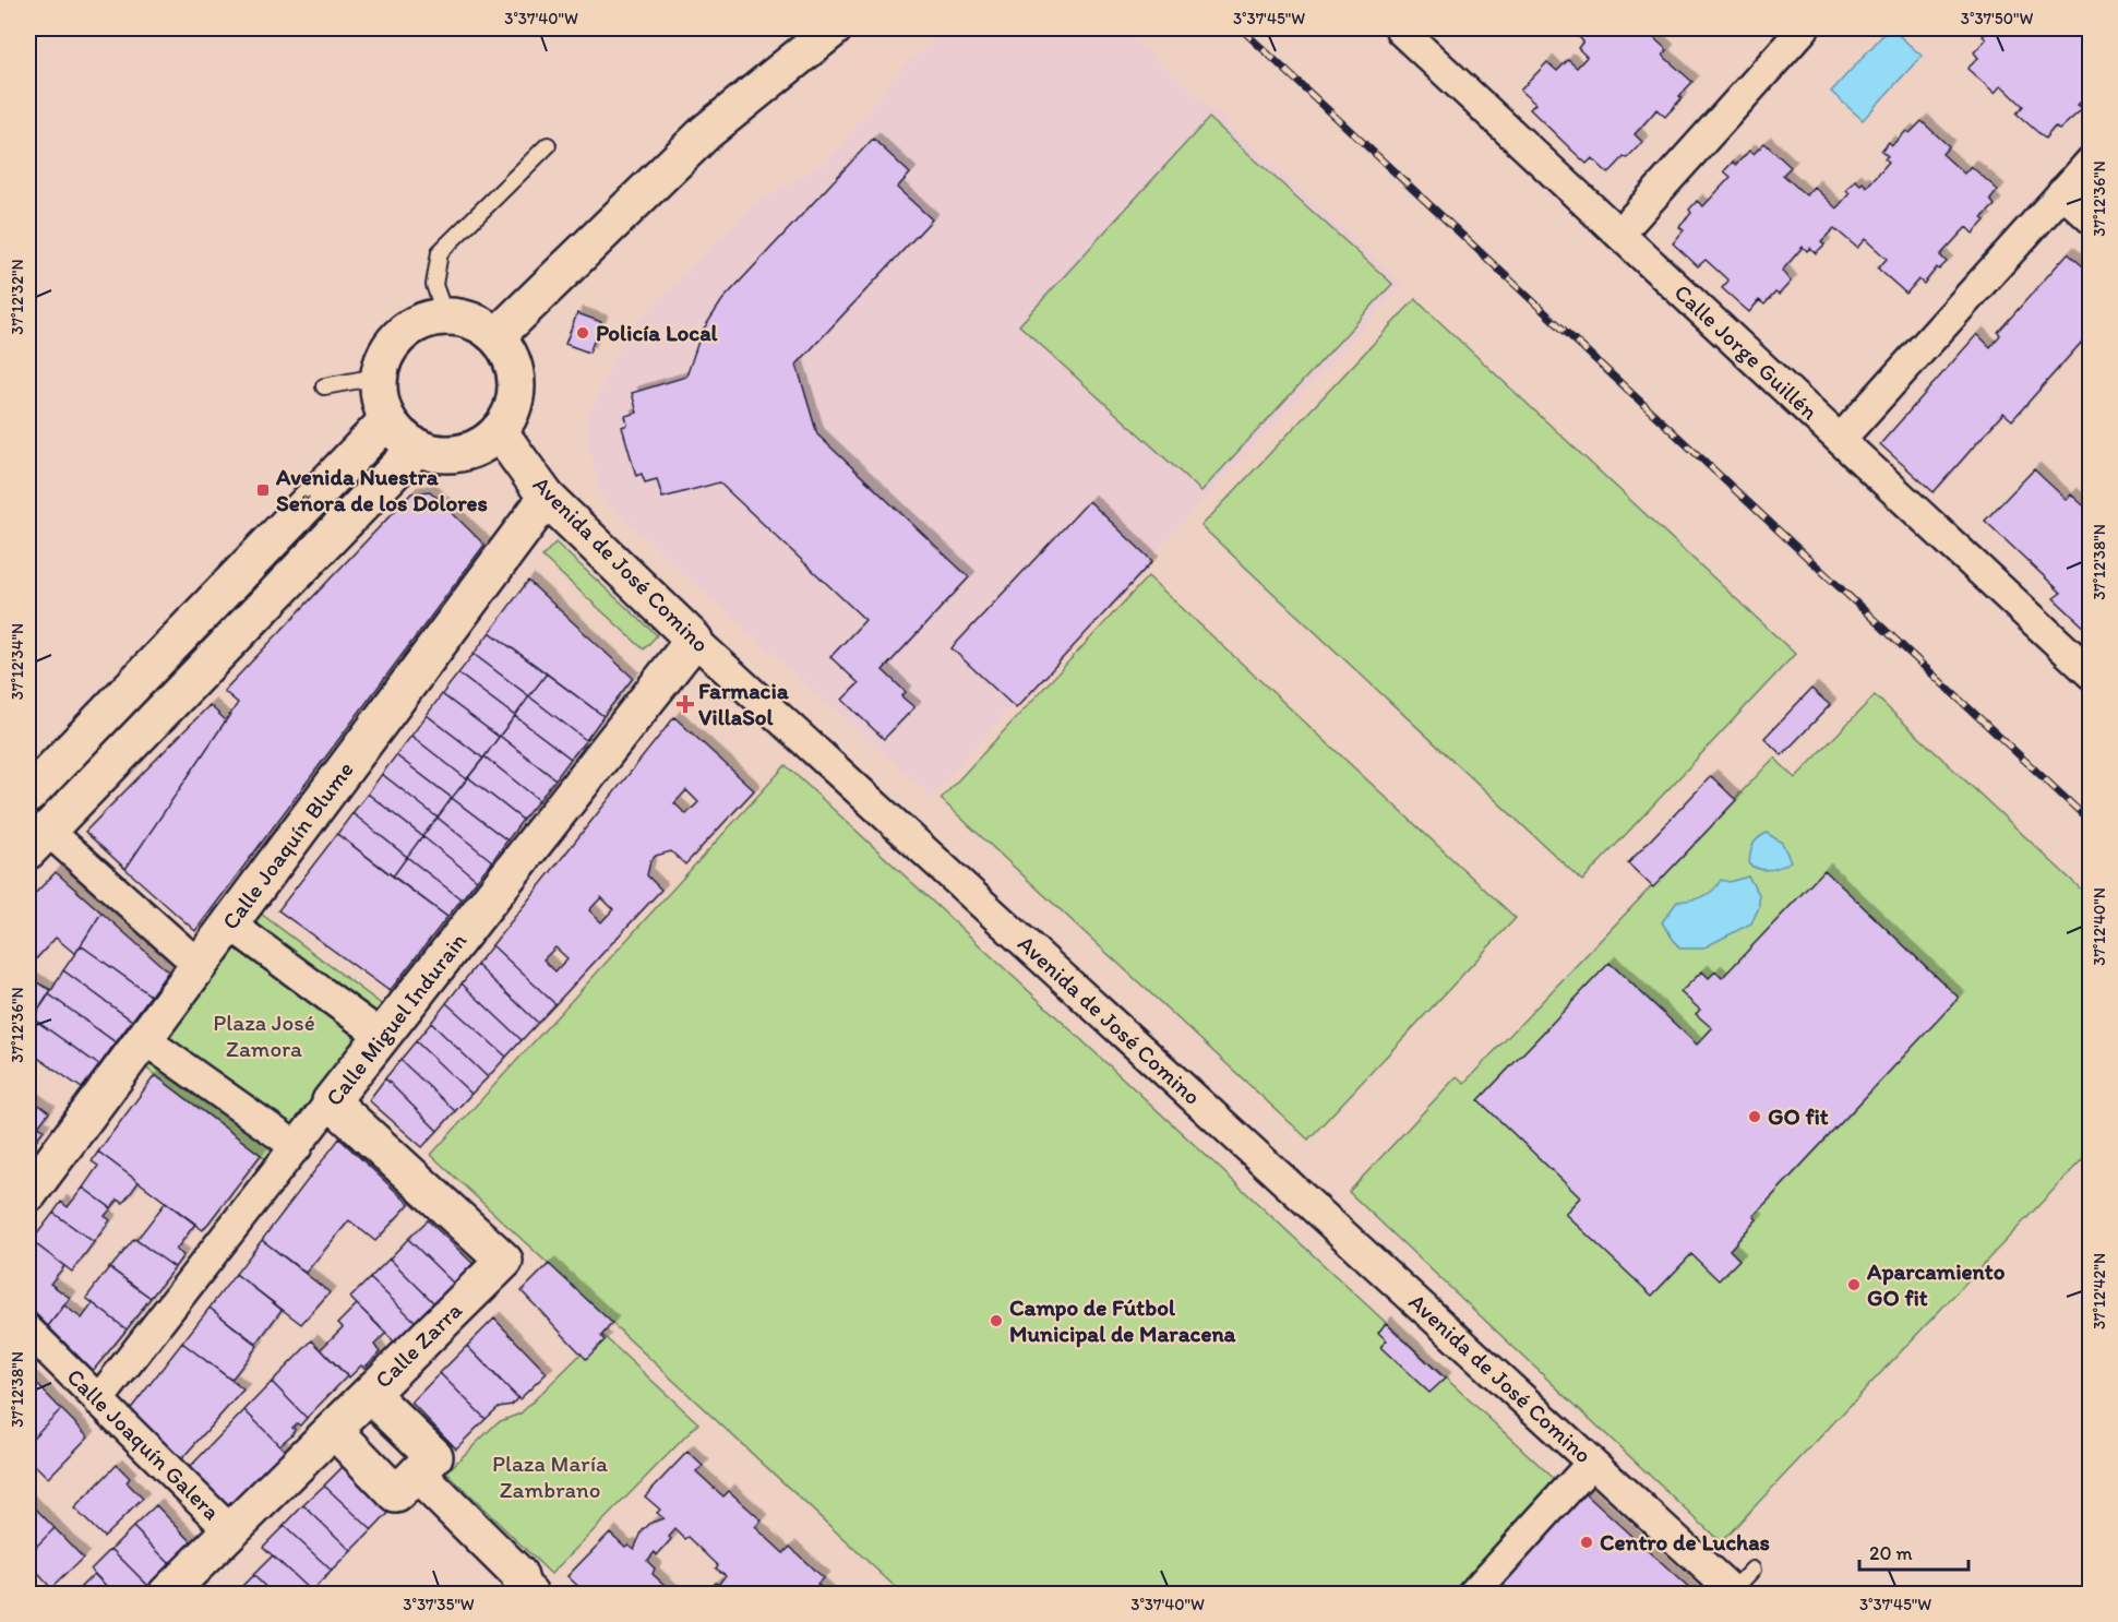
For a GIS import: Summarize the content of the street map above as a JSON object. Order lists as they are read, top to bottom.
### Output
{
  "streets": {
    "street": [
      "Calle Jorge Guillén",
      "Avenida de José Comino",
      "Calle Joaquín Blume",
      "Calle Miguel Indurain",
      "Calle Zarra",
      "Calle Joaquín Galera"
    ]
  },
  "crossings": [
    ["Avenida de José Comino", "Calle Joaquín Blume"],
    ["Avenida de José Comino", "Calle Miguel Indurain"],
    ["Calle Miguel Indurain", "Calle Zarra"],
    ["Calle Miguel Indurain", "Calle Joaquín Galera"],
    ["Calle Zarra", "Calle Joaquín Galera"]
  ],
  "parks": ["Plaza José Zamora", "Plaza María Zambrano"],
  "places": {
    "other": [
      "Policía Local",
      "GO fit",
      "Aparcamiento GO fit",
      "Campo de Fútbol Municipal de Maracena",
      "Centro de Luchas"
    ],
    "transit": ["Avenida Nuestra Señora de los Dolores"],
    "health": ["Farmacia VillaSol"]
  },
  "scale_bar": "20 m",
  "coordinates": [
    "3°37'40\"W",
    "3°37'45\"W",
    "3°37'50\"W",
    "37°12'36\"N",
    "37°12'32\"N",
    "37°12'38\"N",
    "37°12'34\"N",
    "37°12'40\"N",
    "37°12'42\"N",
    "3°37'35\"W"
  ]
}
